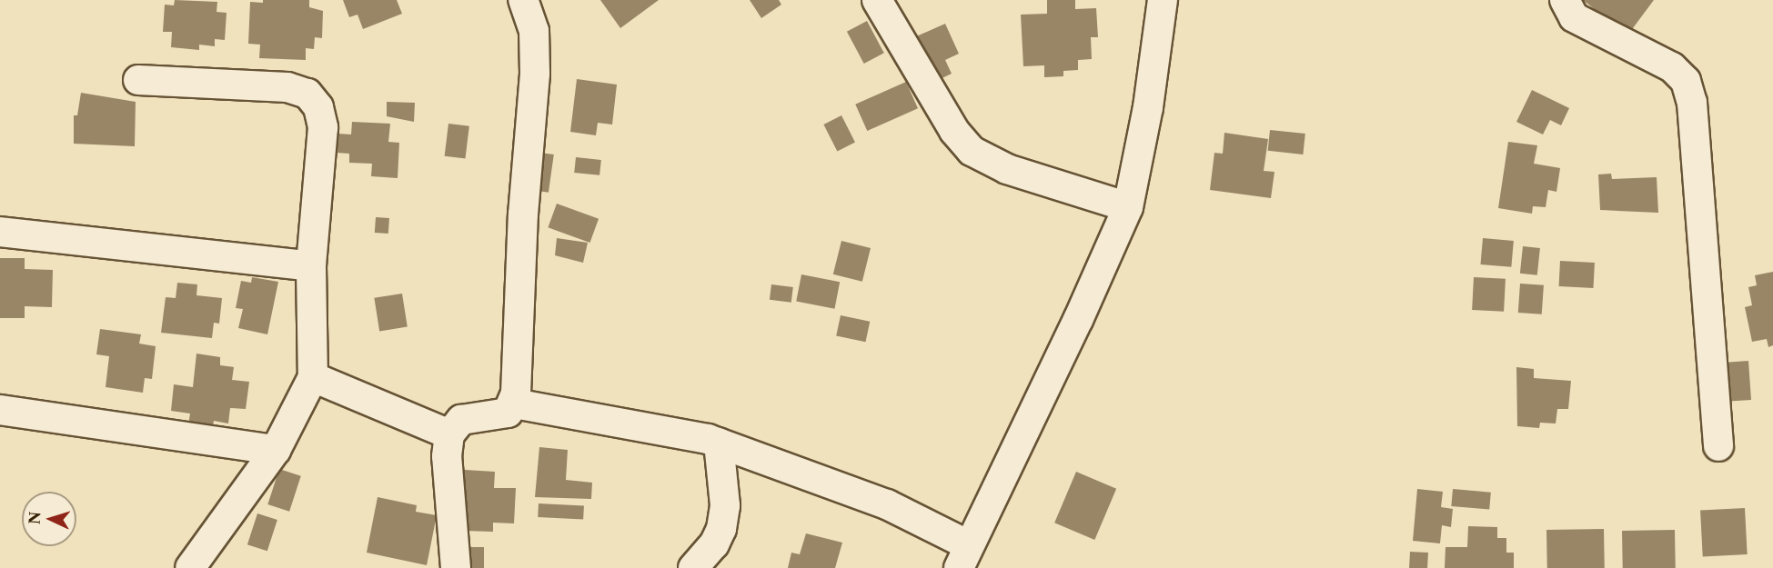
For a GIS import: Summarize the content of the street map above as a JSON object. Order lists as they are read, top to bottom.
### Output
{
  "north": "left"
}
